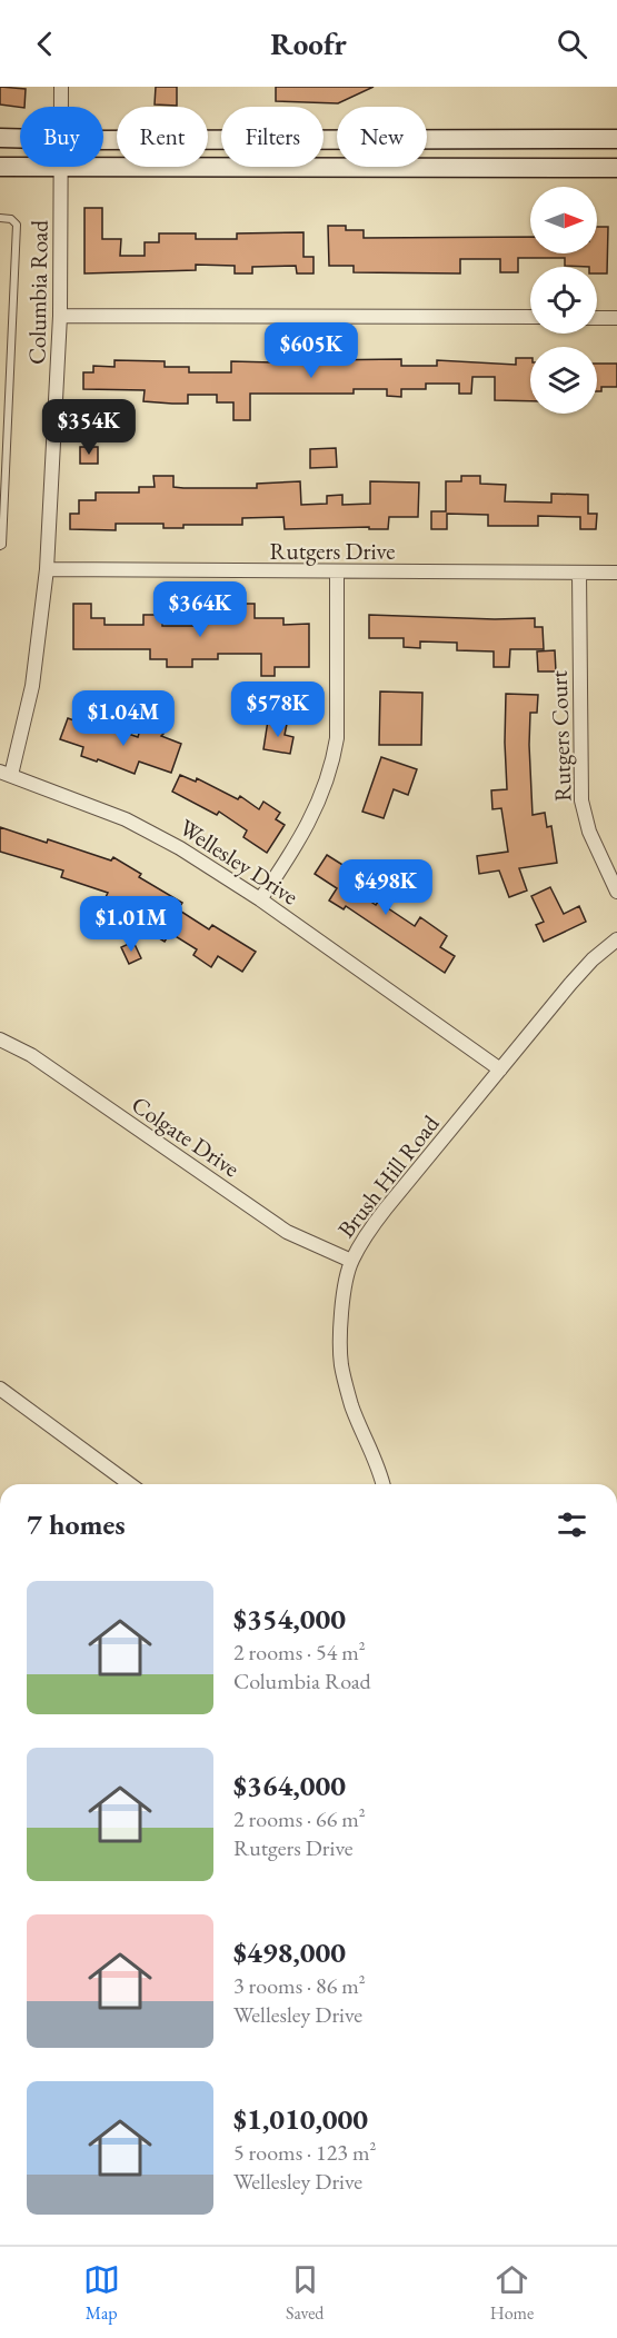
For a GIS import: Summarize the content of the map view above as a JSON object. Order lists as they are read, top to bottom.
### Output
{
  "streets": {
    "street": [
      "Columbia Road",
      "Rutgers Drive",
      "Rutgers Court",
      "Wellesley Drive",
      "Colgate Drive",
      "Brush Hill Road"
    ]
  },
  "crossings": [
    ["Columbia Road", "Rutgers Drive"],
    ["Columbia Road", "Wellesley Drive"],
    ["Rutgers Drive", "Rutgers Court"],
    ["Wellesley Drive", "Brush Hill Road"],
    ["Colgate Drive", "Brush Hill Road"]
  ],
  "north": "right",
  "page": {
    "header": "Roofr",
    "chip": [
      "Buy",
      "Rent",
      "Filters",
      "New"
    ],
    "price": [
      "$605K",
      "$354K",
      "$364K",
      "$578K",
      "$1.04M",
      "$498K",
      "$1.01M"
    ],
    "heading": "7 homes",
    "list": [
      {
        "name": "$354,000",
        "note": "2 rooms · 54 m² · Columbia Road"
      },
      {
        "name": "$364,000",
        "note": "2 rooms · 66 m² · Rutgers Drive"
      },
      {
        "name": "$498,000",
        "note": "3 rooms · 86 m² · Wellesley Drive"
      },
      {
        "name": "$1,010,000",
        "note": "5 rooms · 123 m² · Wellesley Drive"
      }
    ],
    "tabs": ["Map", "Saved", "Home"]
  }
}
